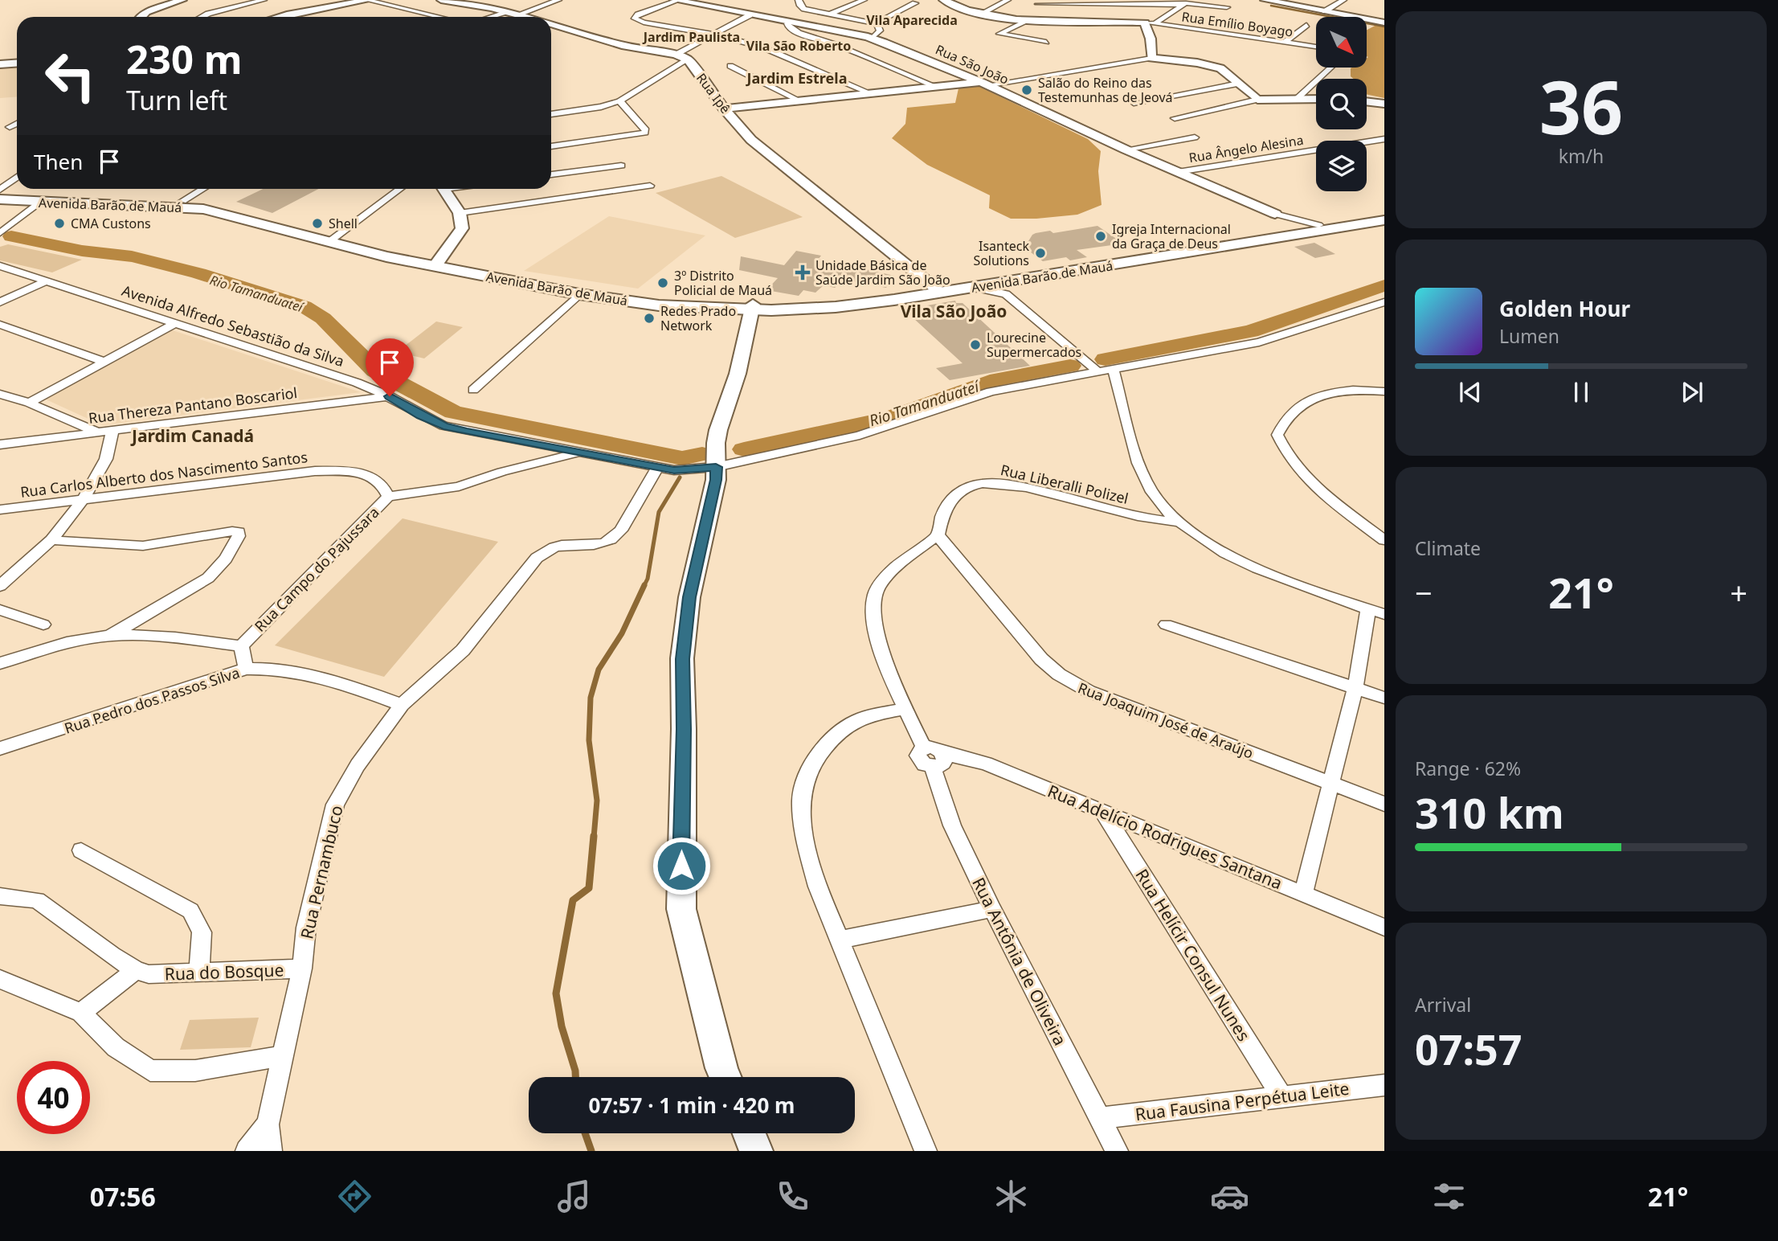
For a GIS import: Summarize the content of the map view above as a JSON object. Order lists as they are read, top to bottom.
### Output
{
  "streets": {
    "main road": ["Avenida Barão de Mauá"],
    "street": [
      "Rua Emílio Boyago",
      "Rua São João",
      "Rua Ipê",
      "Rua Ângelo Alesina",
      "Avenida Alfredo Sebastião da Silva",
      "Rua Thereza Pantano Boscariol",
      "Rua Carlos Alberto dos Nascimento Santos",
      "Rua Liberalli Polizel",
      "Rua Campo do Pajussara",
      "Rua Pedro dos Passos Silva",
      "Rua Joaquim José de Araújo",
      "Rua Adelício Rodrigues Santana",
      "Rua Pernambuco",
      "Rua Helícir Consul Nunes",
      "Rua Antônia de Oliveira",
      "Rua do Bosque",
      "Rua Fausina Perpétua Leite"
    ]
  },
  "crossings": [
    ["Rua São João", "Rua Ângelo Alesina"],
    ["Rua São João", "Avenida Barão de Mauá"],
    ["Rua Ipê", "Avenida Barão de Mauá"],
    ["Avenida Alfredo Sebastião da Silva", "Rua Thereza Pantano Boscariol"],
    ["Avenida Alfredo Sebastião da Silva", "Rua Campo do Pajussara"],
    ["Avenida Alfredo Sebastião da Silva", "Rua Pernambuco"],
    ["Rua Carlos Alberto dos Nascimento Santos", "Rua Campo do Pajussara"],
    ["Rua Liberalli Polizel", "Rua Joaquim José de Araújo"],
    ["Rua Pedro dos Passos Silva", "Rua Pernambuco"],
    ["Rua Adelício Rodrigues Santana", "Rua Helícir Consul Nunes"],
    ["Rua Adelício Rodrigues Santana", "Rua Antônia de Oliveira"],
    ["Rua Pernambuco", "Rua do Bosque"],
    ["Rua Helícir Consul Nunes", "Rua Fausina Perpétua Leite"],
    ["Rua Antônia de Oliveira", "Rua Fausina Perpétua Leite"]
  ],
  "districts": [
    "Vila Aparecida",
    "Jardim Paulista",
    "Vila São Roberto",
    "Jardim Estrela",
    "Vila São João",
    "Jardim Canadá"
  ],
  "water": ["Rio Tamanduateí"],
  "places": {
    "other": [
      "Salão do Reino das Testemunhas de Jeová",
      "CMA Custons",
      "Shell",
      "Igreja Internacional da Graça de Deus",
      "Isanteck Solutions",
      "3º Distrito Policial de Mauá",
      "Redes Prado Network",
      "Lourecine Supermercados"
    ],
    "health": ["Unidade Básica de Saúde Jardim São João"]
  },
  "north": "bottom right",
  "page": {
    "tile": [
      ["36", "km/h"],
      "Climate",
      ["Range · 62%", "310 km"],
      ["Arrival", "07:57"]
    ],
    "turn": ["230 m", "Turn left"],
    "then": "Then",
    "song": ["Golden Hour", "Lumen"],
    "heat": ["−", "21°", "+"],
    "limit": "40",
    "trip": "07:57 · 1 min · 420 m",
    "tabs": ["07:56", "21°"]
  }
}
